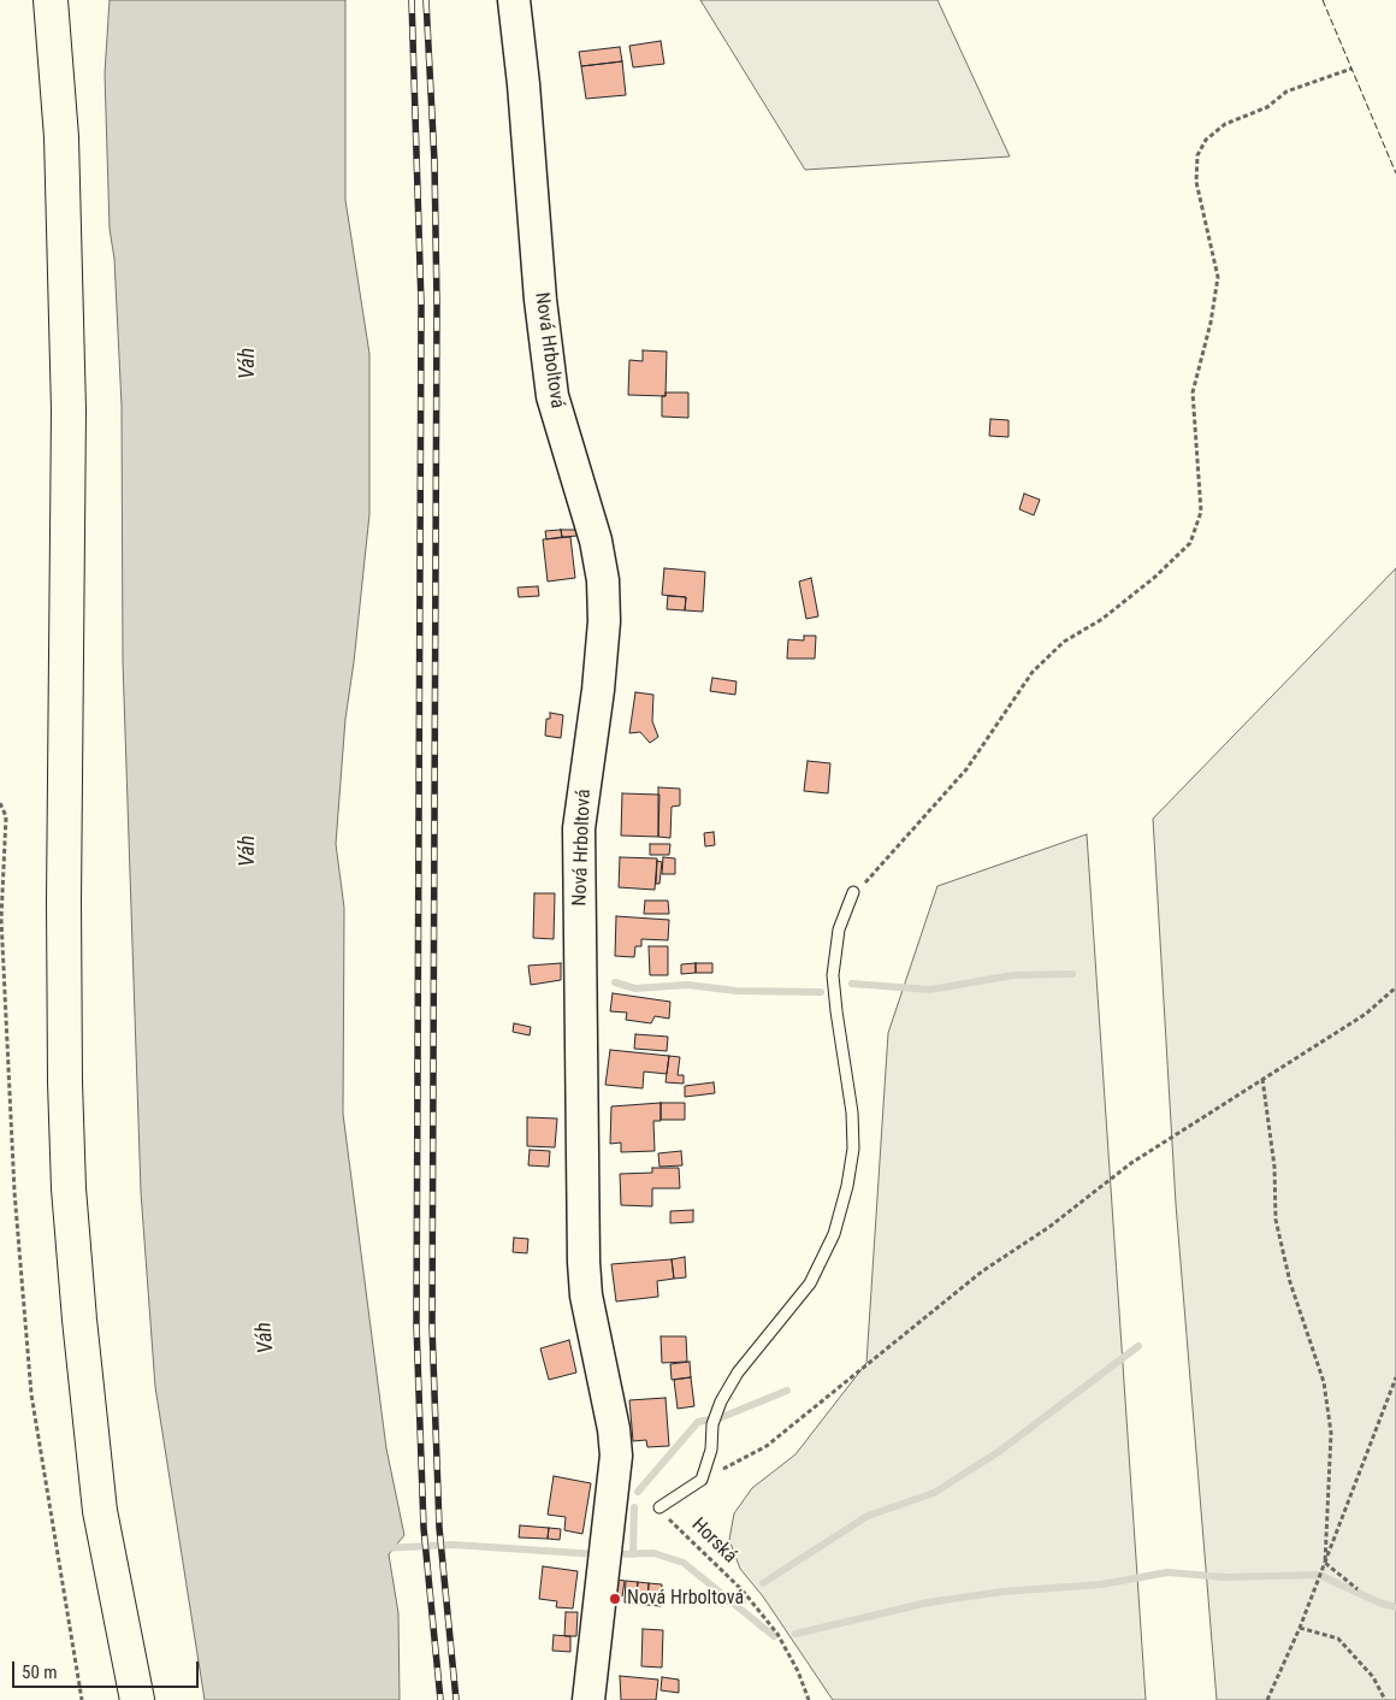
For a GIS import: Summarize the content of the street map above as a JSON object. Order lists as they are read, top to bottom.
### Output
{
  "streets": {
    "street": ["Nová Hrboltová"],
    "path": ["Horská"]
  },
  "water": ["Váh"],
  "places": ["Nová Hrboltová"],
  "scale_bar": "50 m"
}
